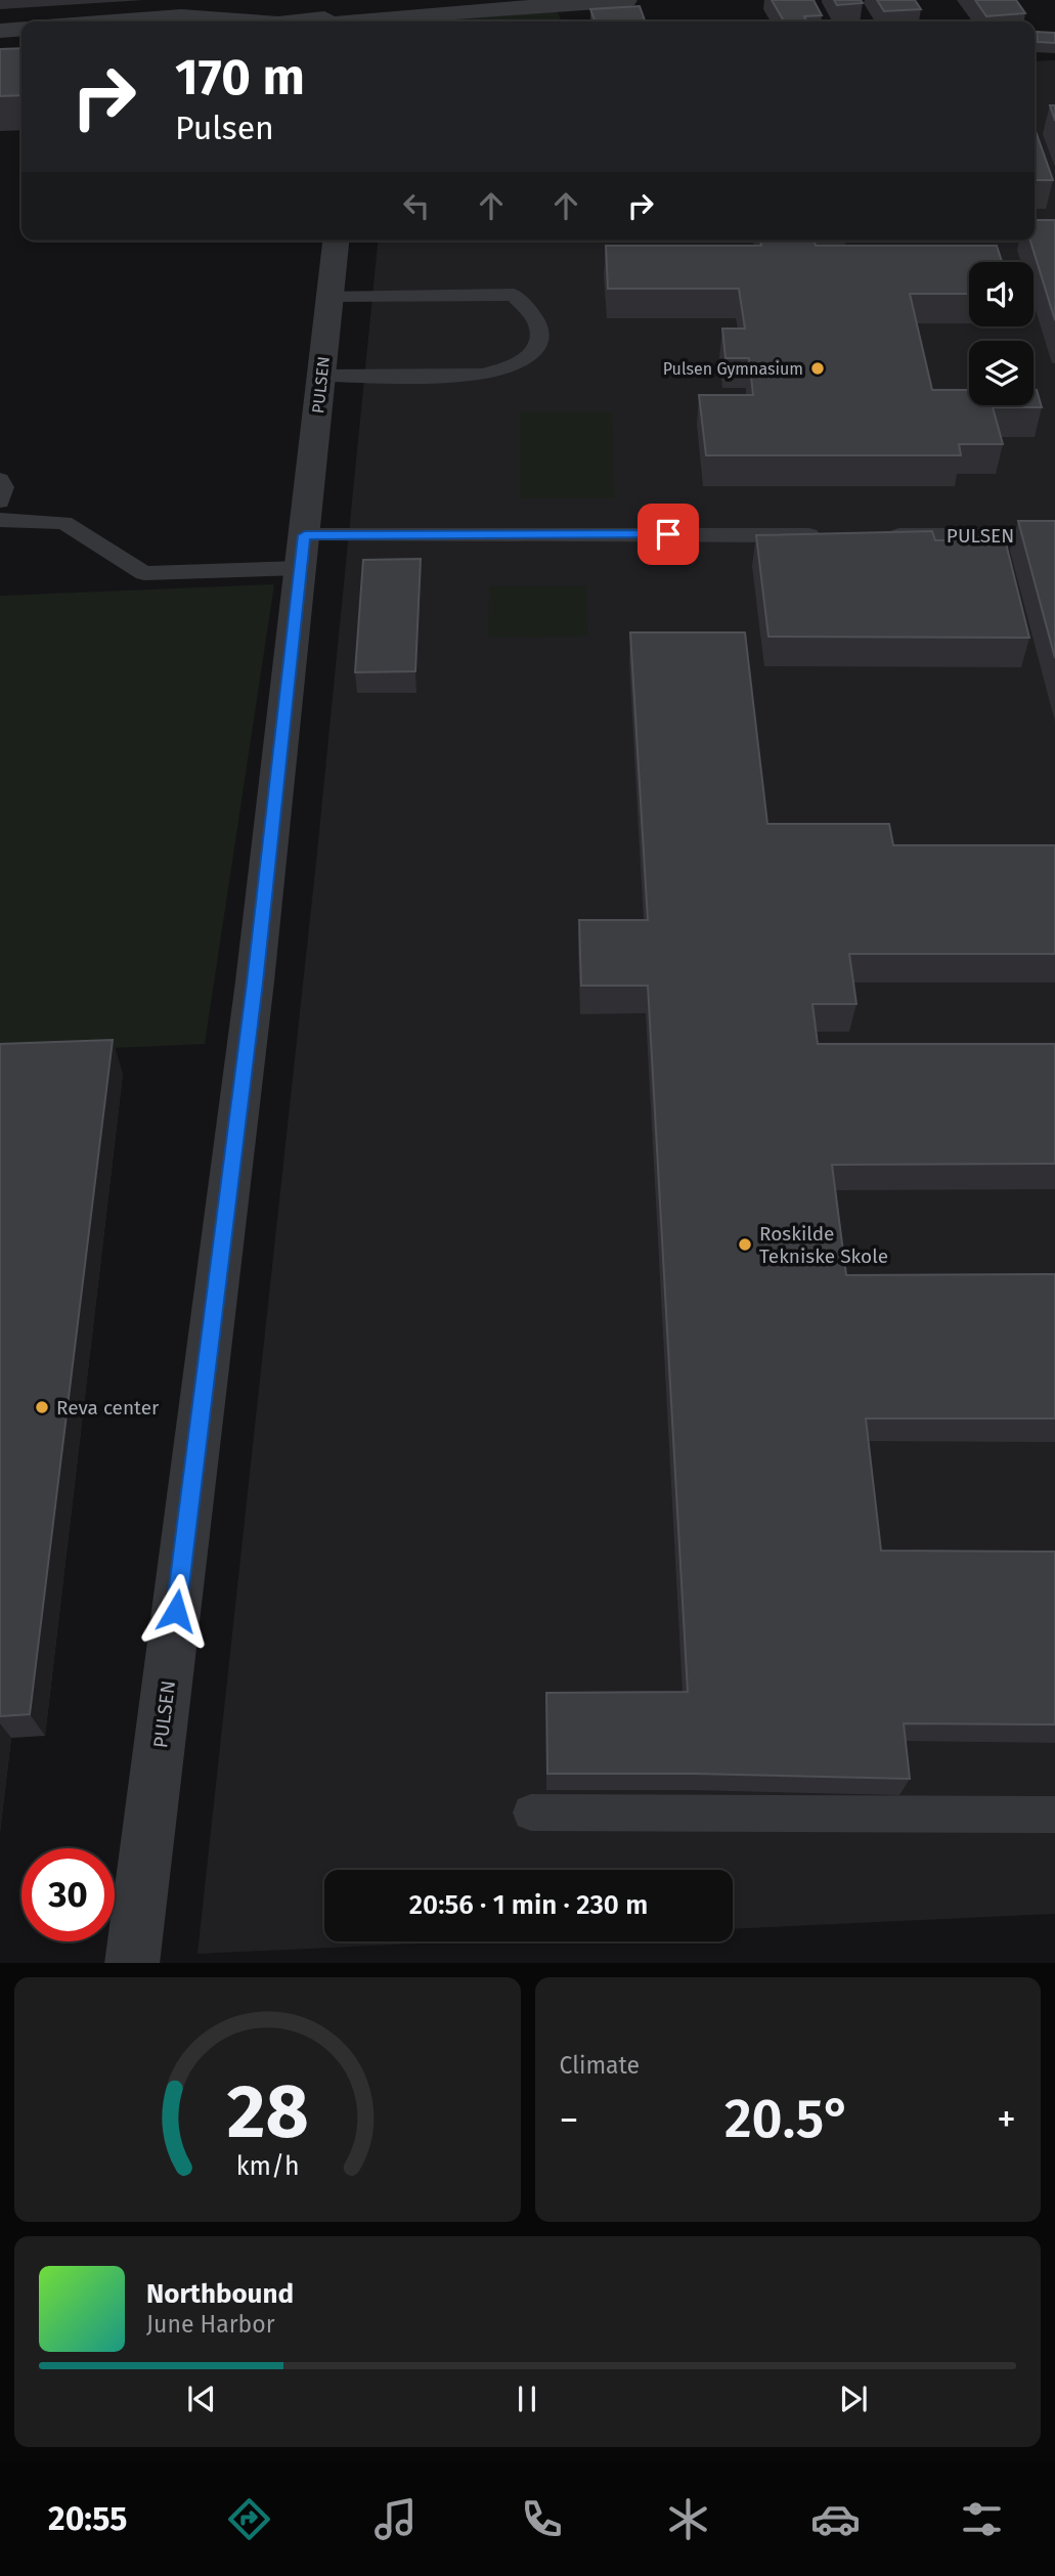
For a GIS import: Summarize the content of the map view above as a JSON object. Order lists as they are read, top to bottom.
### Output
{
  "streets": {
    "street": ["PULSEN"]
  },
  "places": ["Pulsen Gymnasium", "Roskilde Tekniske Skole", "Reva center"],
  "page": {
    "turn": ["170 m", "Pulsen"],
    "limit": "30",
    "trip": "20:56 · 1 min · 230 m",
    "tile": "Climate",
    "heat": ["−", "20.5°", "+"],
    "song": ["Northbound", "June Harbor"],
    "tabs": "20:55",
    "gauge": ["28", "km/h"]
  }
}
